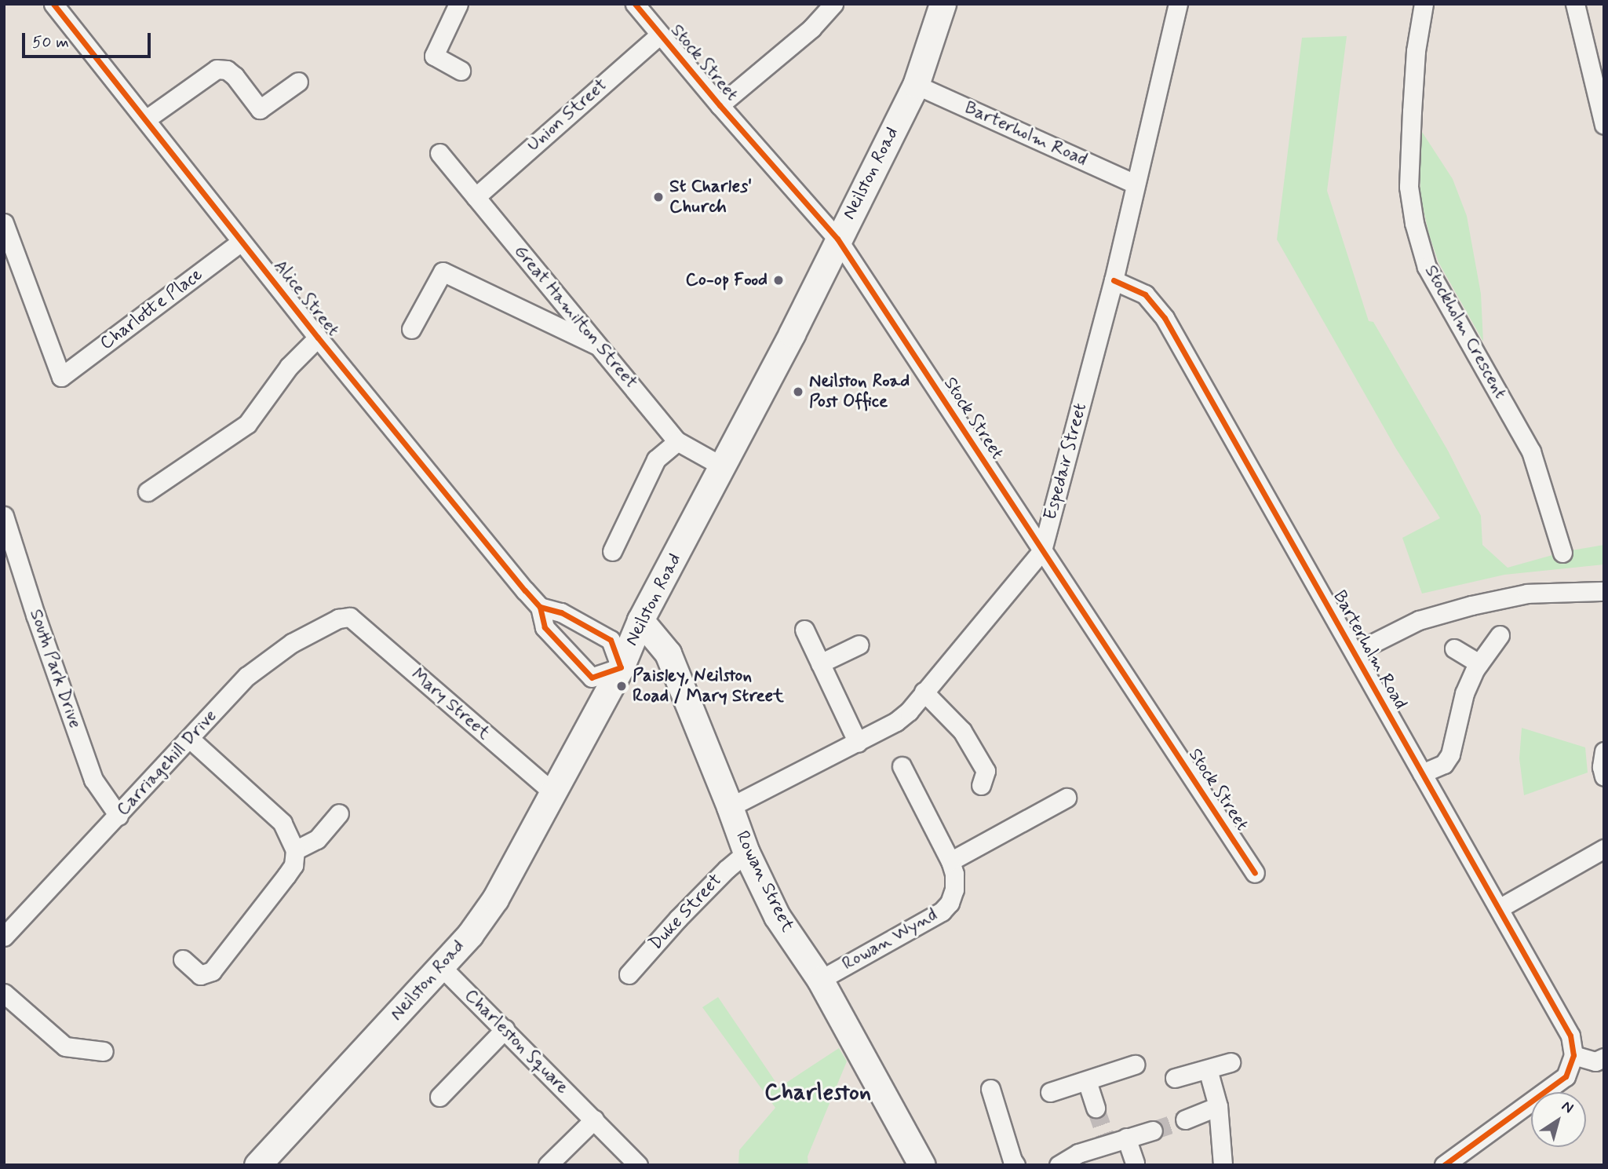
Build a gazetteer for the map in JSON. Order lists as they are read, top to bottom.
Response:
{
  "streets": {
    "main road": ["Neilston Road", "Rowan Street"],
    "street": [
      "Stock Street",
      "Union Street",
      "Barterholm Road",
      "Alice Street",
      "Charlotte Place",
      "Great Hamilton Street",
      "Stockholm Crescent",
      "Espedair Street",
      "South Park Drive",
      "Mary Street",
      "Carriagehill Drive",
      "Duke Street",
      "Rowan Wynd",
      "Charleston Square"
    ]
  },
  "crossings": [
    ["Stock Street", "Union Street"],
    ["Stock Street", "Neilston Road"],
    ["Stock Street", "Espedair Street"],
    ["Union Street", "Great Hamilton Street"],
    ["Barterholm Road", "Neilston Road"],
    ["Barterholm Road", "Espedair Street"],
    ["Neilston Road", "Alice Street"],
    ["Neilston Road", "Great Hamilton Street"],
    ["Neilston Road", "Mary Street"],
    ["Neilston Road", "Rowan Street"],
    ["Neilston Road", "Charleston Square"],
    ["Alice Street", "Charlotte Place"],
    ["Espedair Street", "Rowan Street"],
    ["South Park Drive", "Carriagehill Drive"],
    ["Mary Street", "Carriagehill Drive"],
    ["Rowan Street", "Duke Street"],
    ["Rowan Street", "Rowan Wynd"]
  ],
  "districts": ["Charleston"],
  "places": [
    "St Charles' Church",
    "Co-op Food",
    "Neilston Road Post Office",
    "Paisley, Neilston Road / Mary Street"
  ],
  "scale_bar": "50 m",
  "north": "top right"
}
